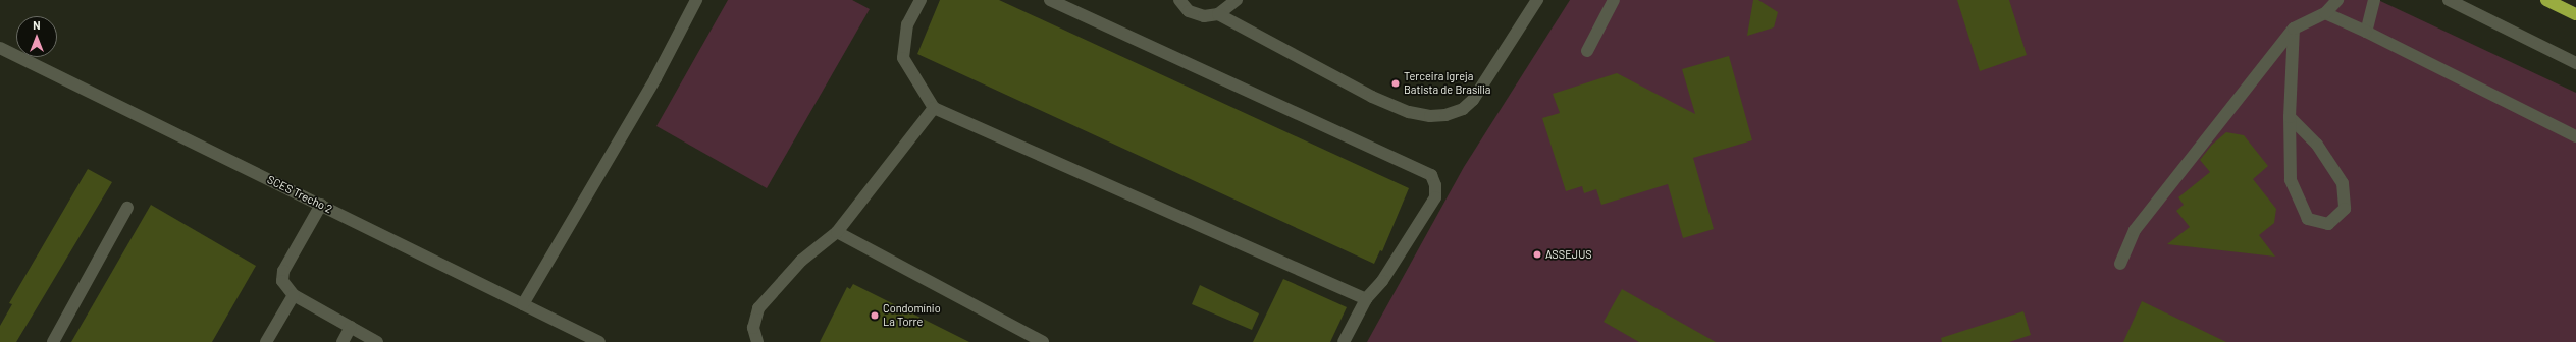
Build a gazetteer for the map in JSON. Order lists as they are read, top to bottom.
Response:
{
  "streets": {
    "street": ["SCES Trecho 2"]
  },
  "places": ["Terceira Igreja Batista de Brasília", "ASSEJUS", "Condomínio La Torre"],
  "north": "top"
}
